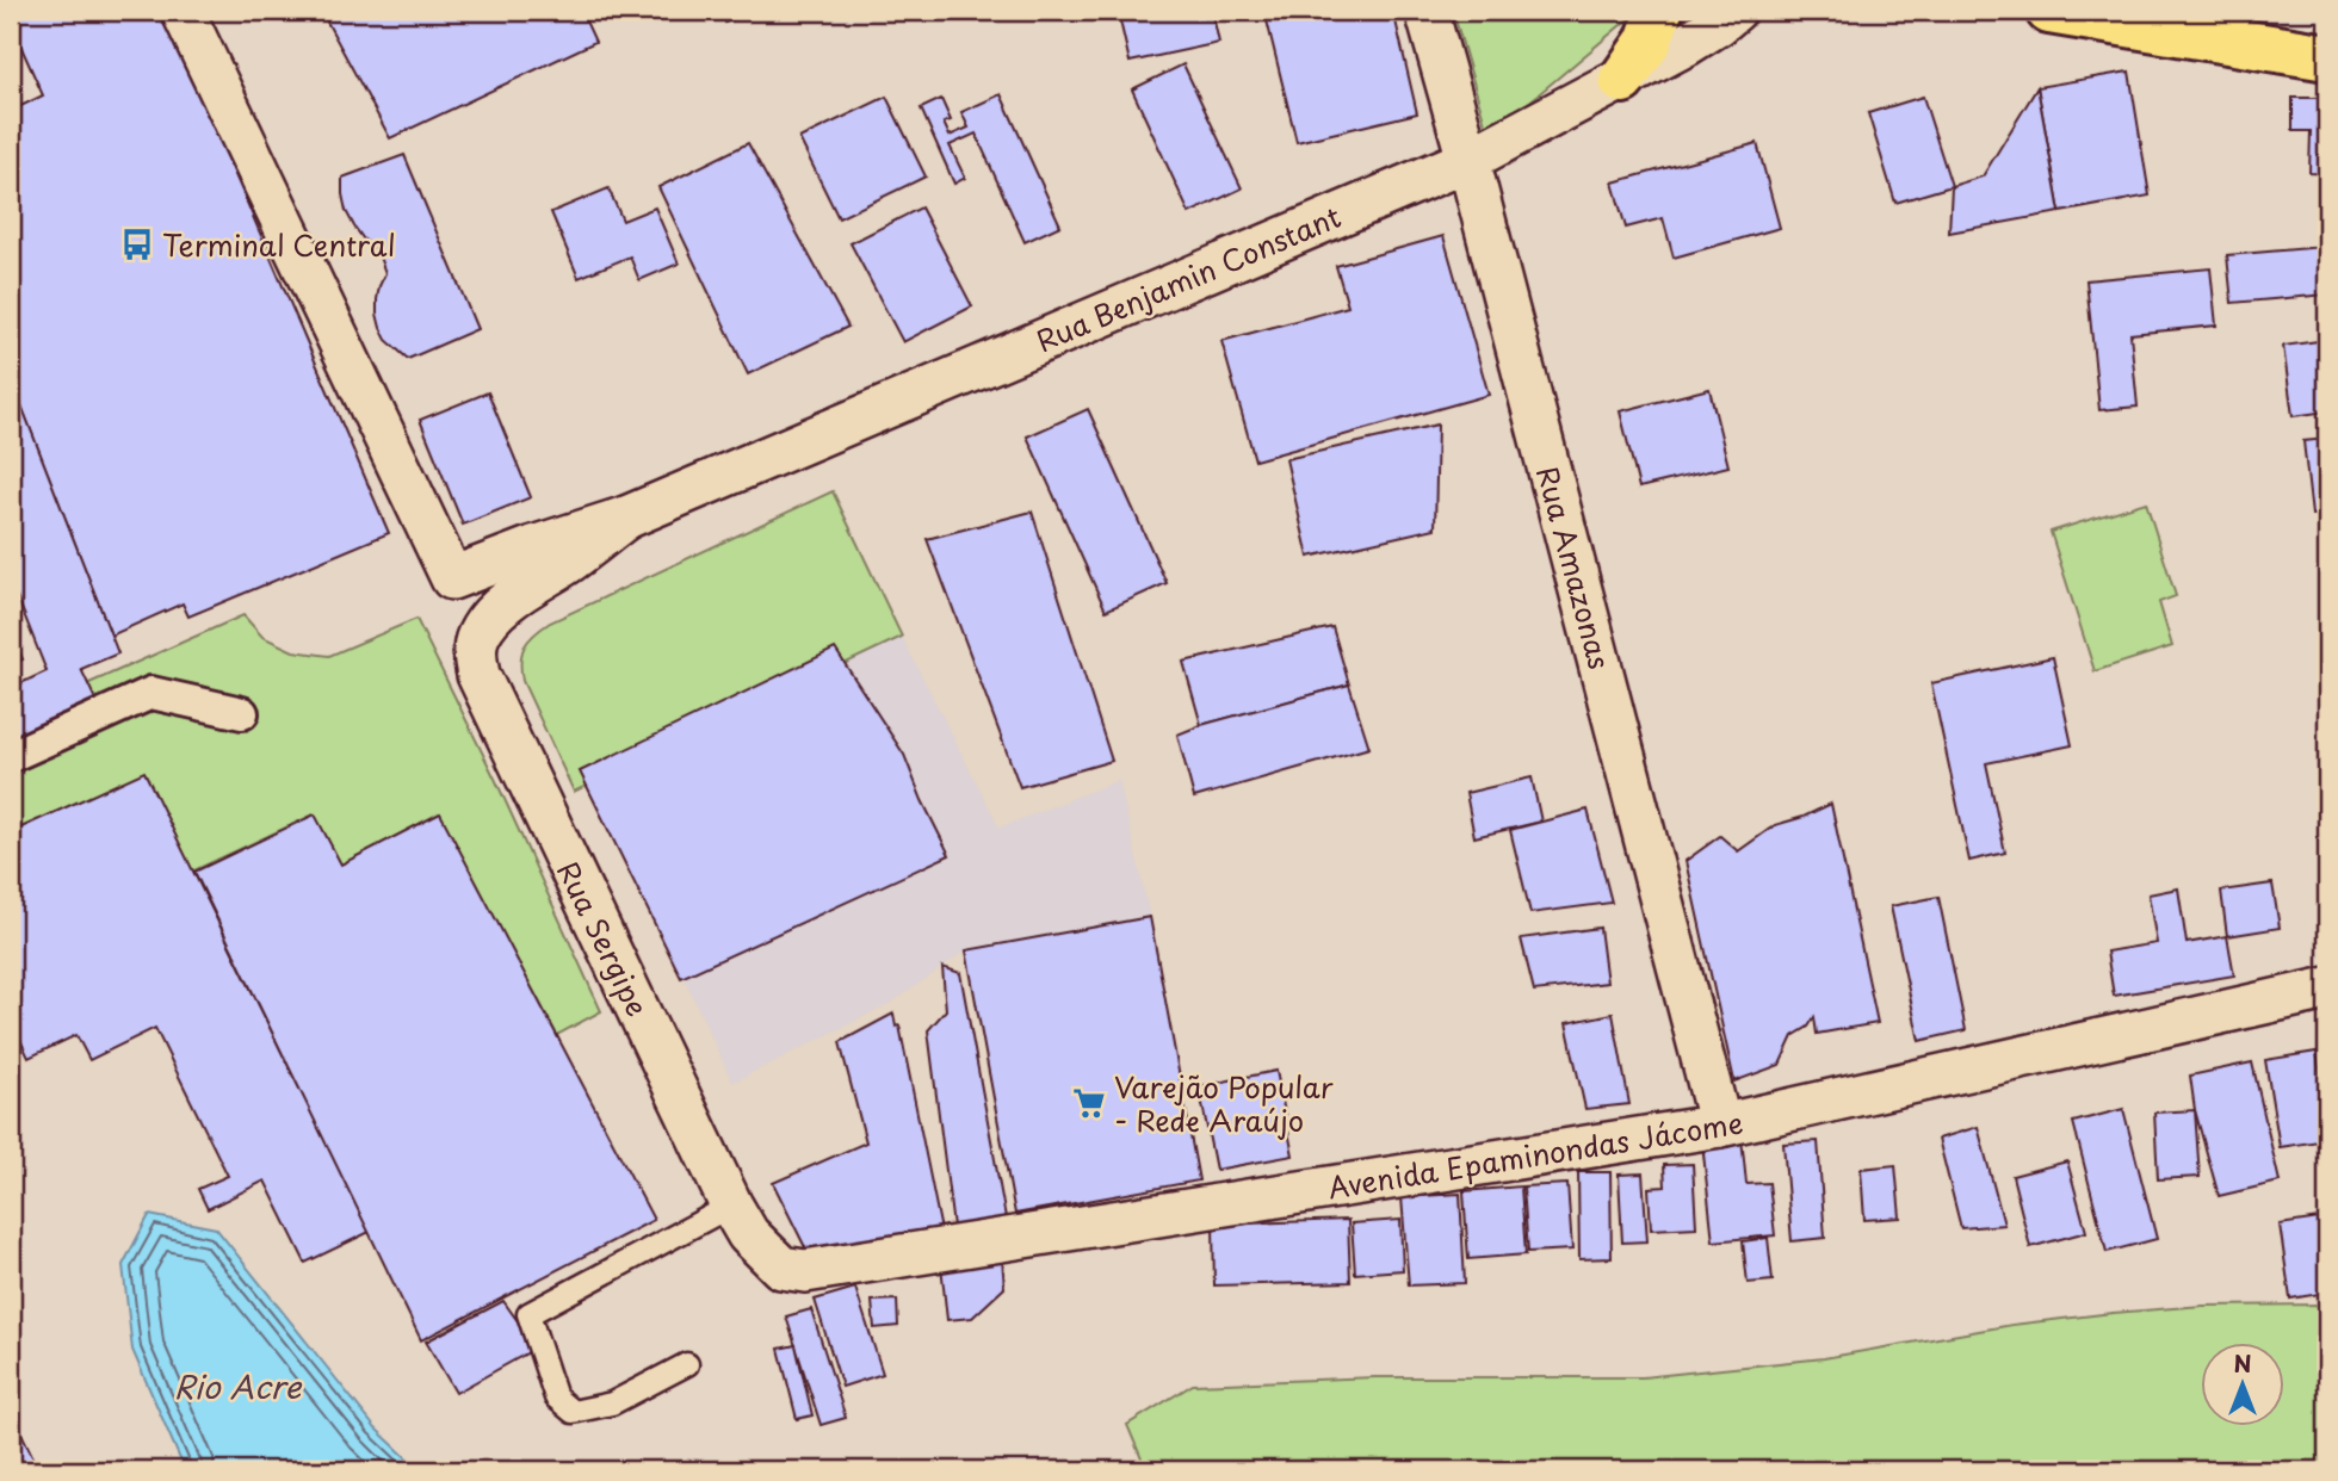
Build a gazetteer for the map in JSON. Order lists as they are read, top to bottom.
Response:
{
  "streets": {
    "street": [
      "Rua Benjamin Constant",
      "Rua Amazonas",
      "Rua Sergipe",
      "Avenida Epaminondas Jácome"
    ]
  },
  "crossings": [
    ["Rua Benjamin Constant", "Rua Amazonas"],
    ["Rua Benjamin Constant", "Rua Sergipe"],
    ["Rua Amazonas", "Avenida Epaminondas Jácome"],
    ["Rua Sergipe", "Avenida Epaminondas Jácome"]
  ],
  "water": ["Rio Acre"],
  "places": {
    "bus stop": ["Terminal Central"],
    "supermarket": ["Varejão Popular - Rede Araújo"]
  },
  "north": "top"
}
